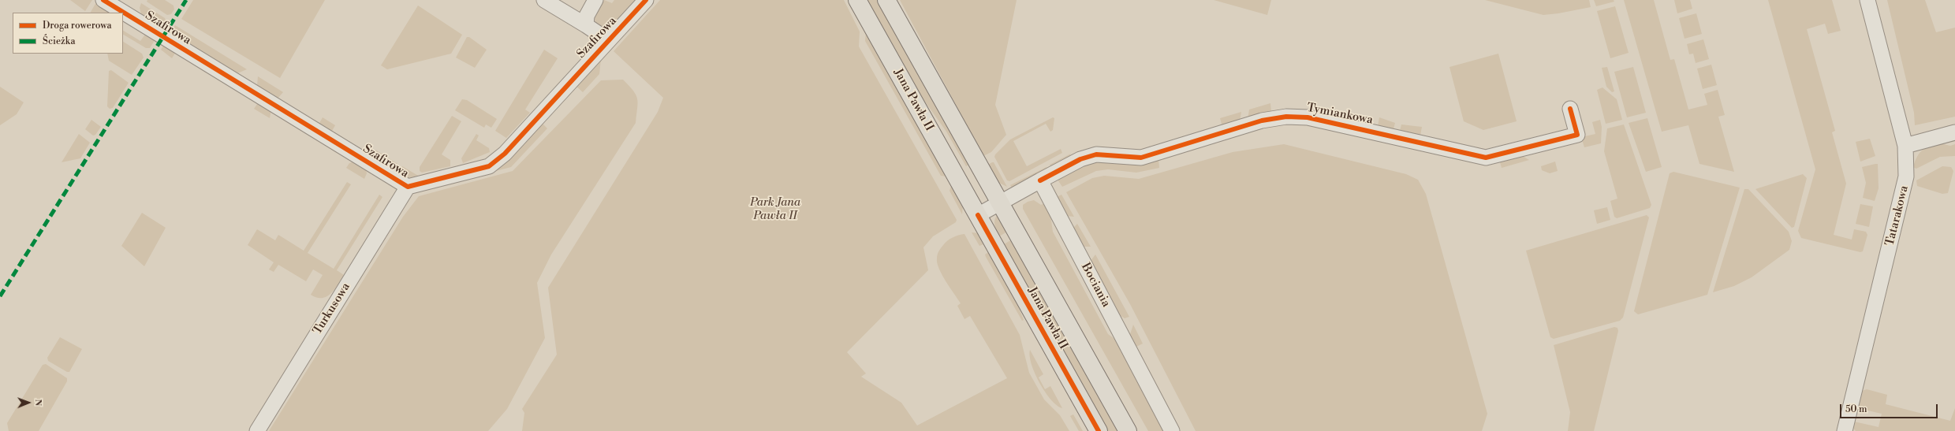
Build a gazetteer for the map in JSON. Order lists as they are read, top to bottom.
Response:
{
  "streets": {
    "main road": ["Jana Pawła II"],
    "street": [
      "Szafirowa",
      "Tymiankowa",
      "Tatarakowa",
      "Bociania",
      "Turkusowa"
    ]
  },
  "crossings": [
    ["Szafirowa", "Turkusowa"],
    ["Tymiankowa", "Bociania"]
  ],
  "parks": ["Park Jana Pawła II"],
  "legend": ["Droga rowerowa", "Ścieżka"],
  "scale_bar": "50 m",
  "north": "right"
}
